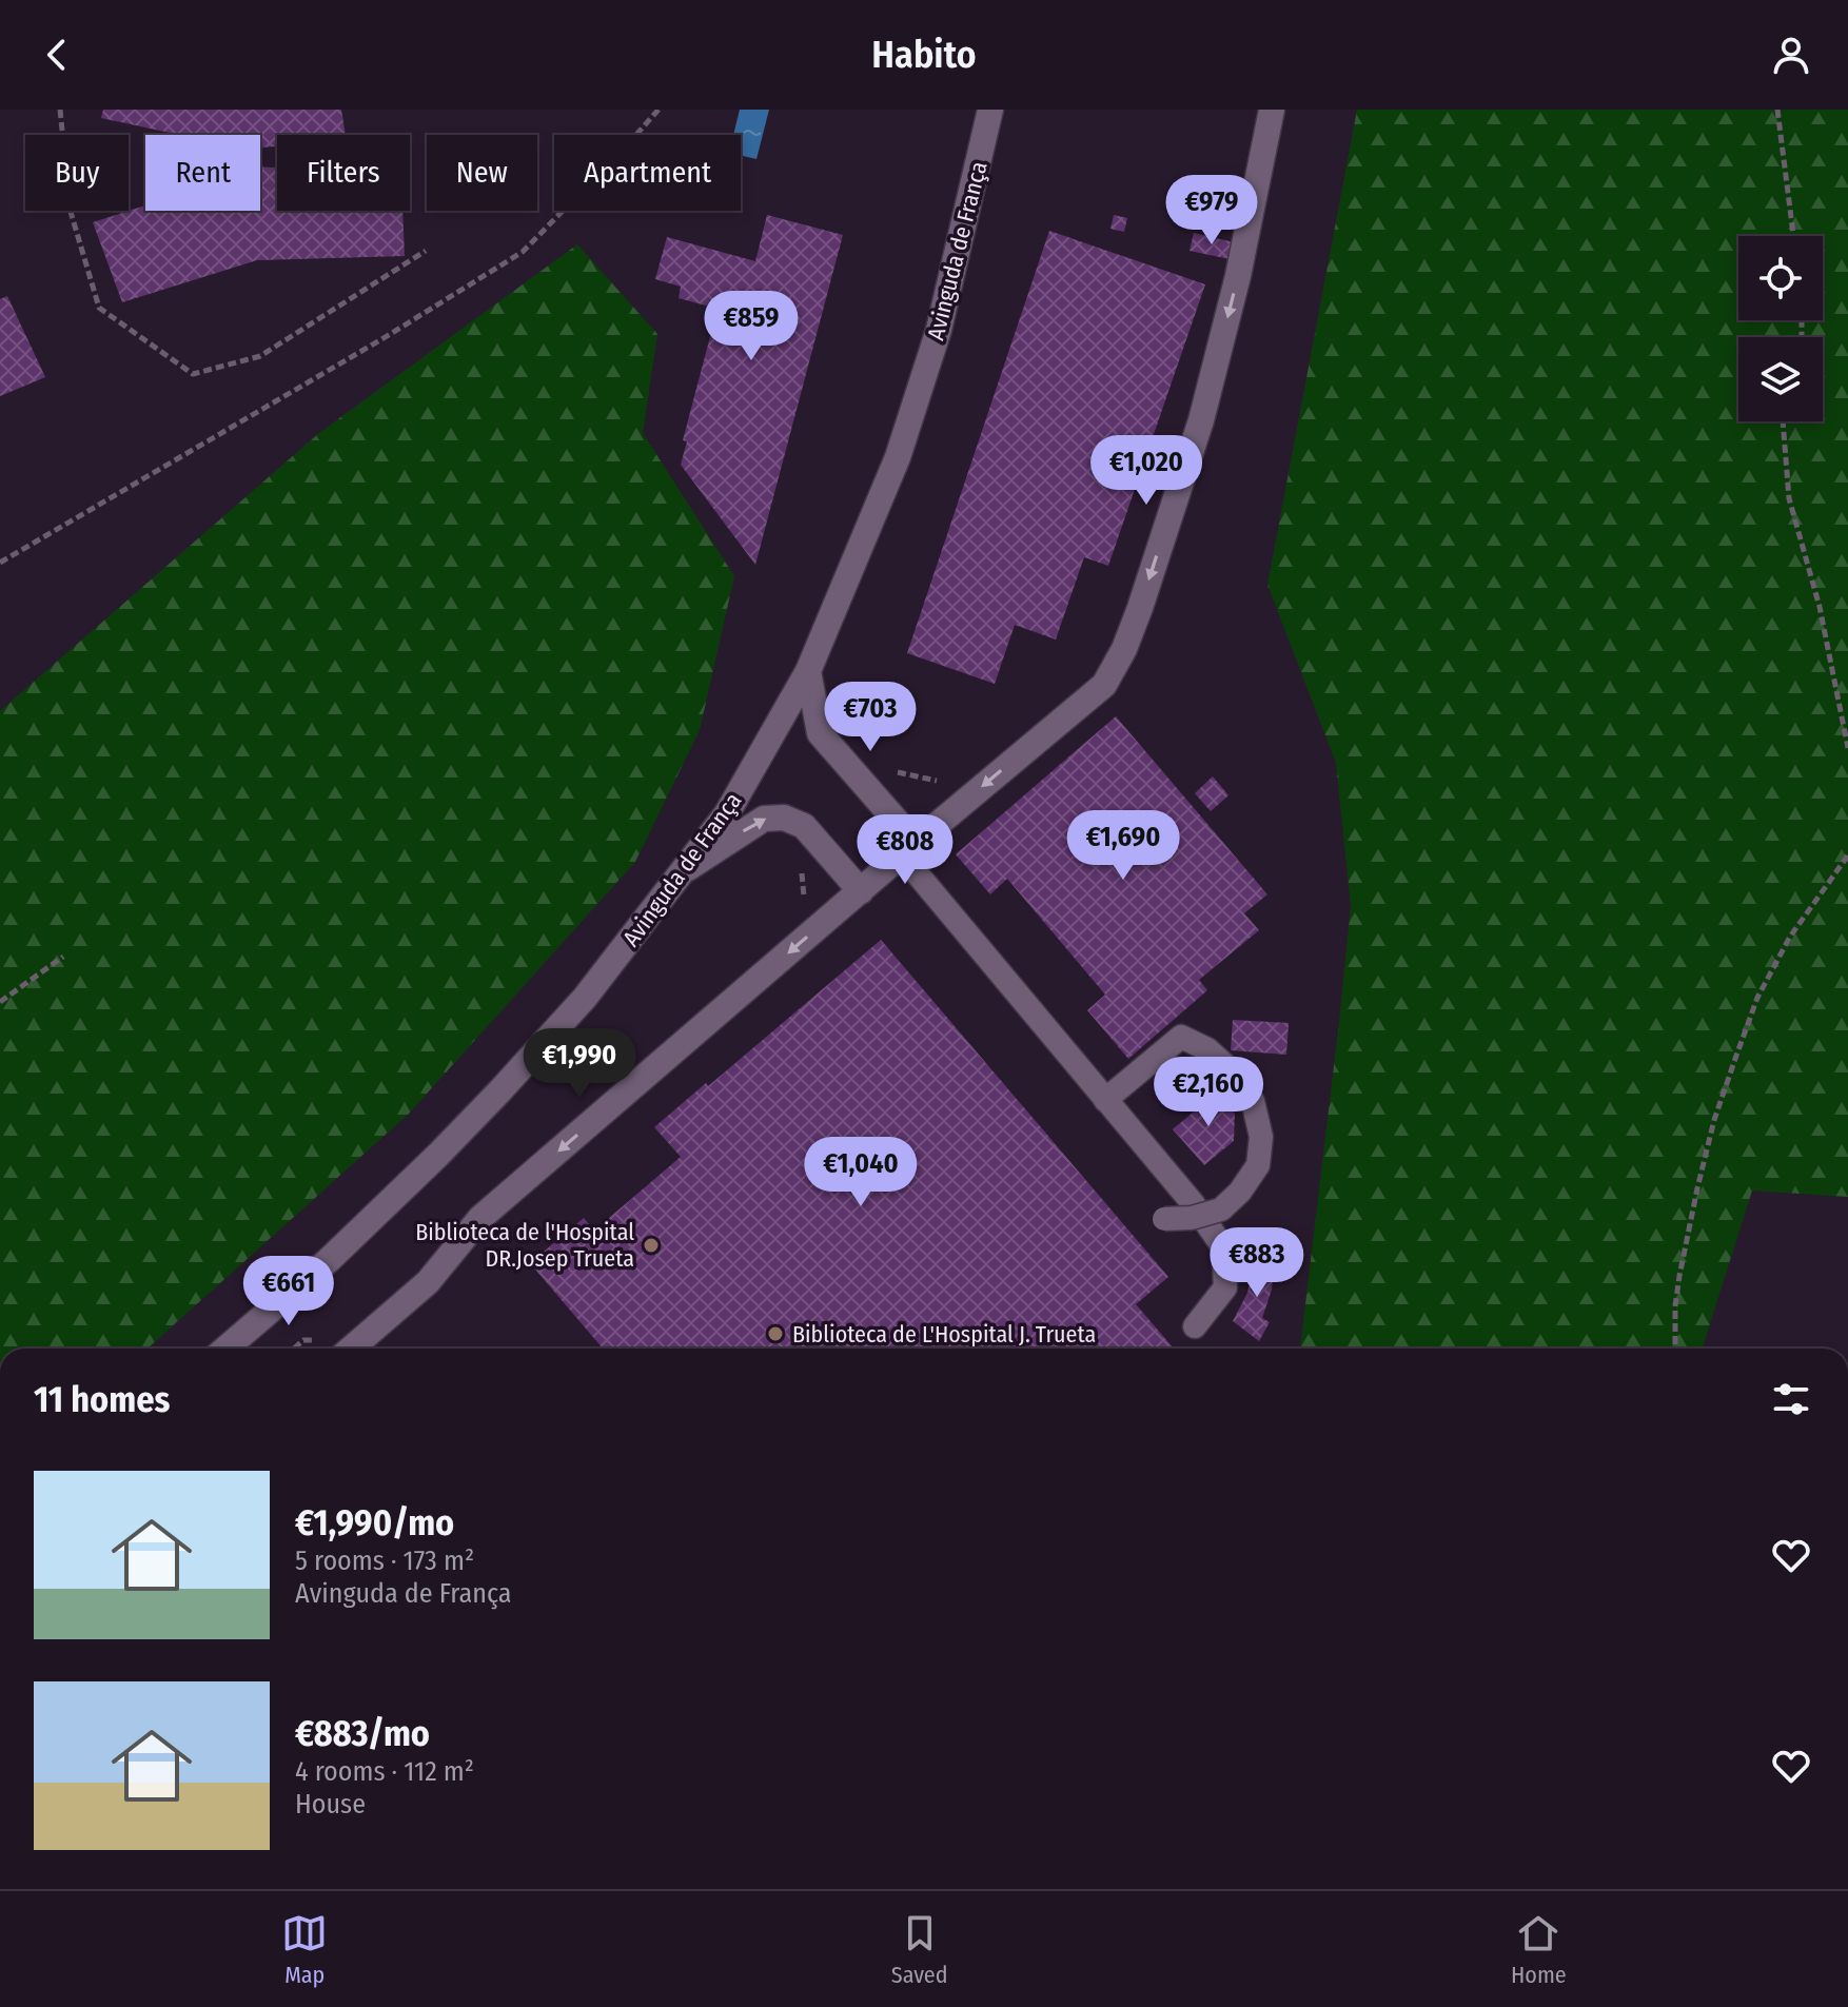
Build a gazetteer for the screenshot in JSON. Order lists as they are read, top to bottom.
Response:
{
  "streets": {
    "street": ["Avinguda de França"]
  },
  "places": ["Biblioteca de l'Hospital DR.Josep Trueta", "Biblioteca de L'Hospital J. Trueta"],
  "page": {
    "header": "Habito",
    "chip": [
      "Buy",
      "Rent",
      "Filters",
      "New",
      "Apartment"
    ],
    "price": [
      "€979",
      "€859",
      "€1,020",
      "€703",
      "€1,690",
      "€808",
      "€1,990",
      "€2,160",
      "€1,040",
      "€883",
      "€661"
    ],
    "heading": "11 homes",
    "list": [
      {
        "name": "€1,990/mo",
        "note": "5 rooms · 173 m² · Avinguda de França"
      },
      {
        "name": "€883/mo",
        "note": "4 rooms · 112 m² · House"
      }
    ],
    "tabs": ["Map", "Saved", "Home"]
  }
}
